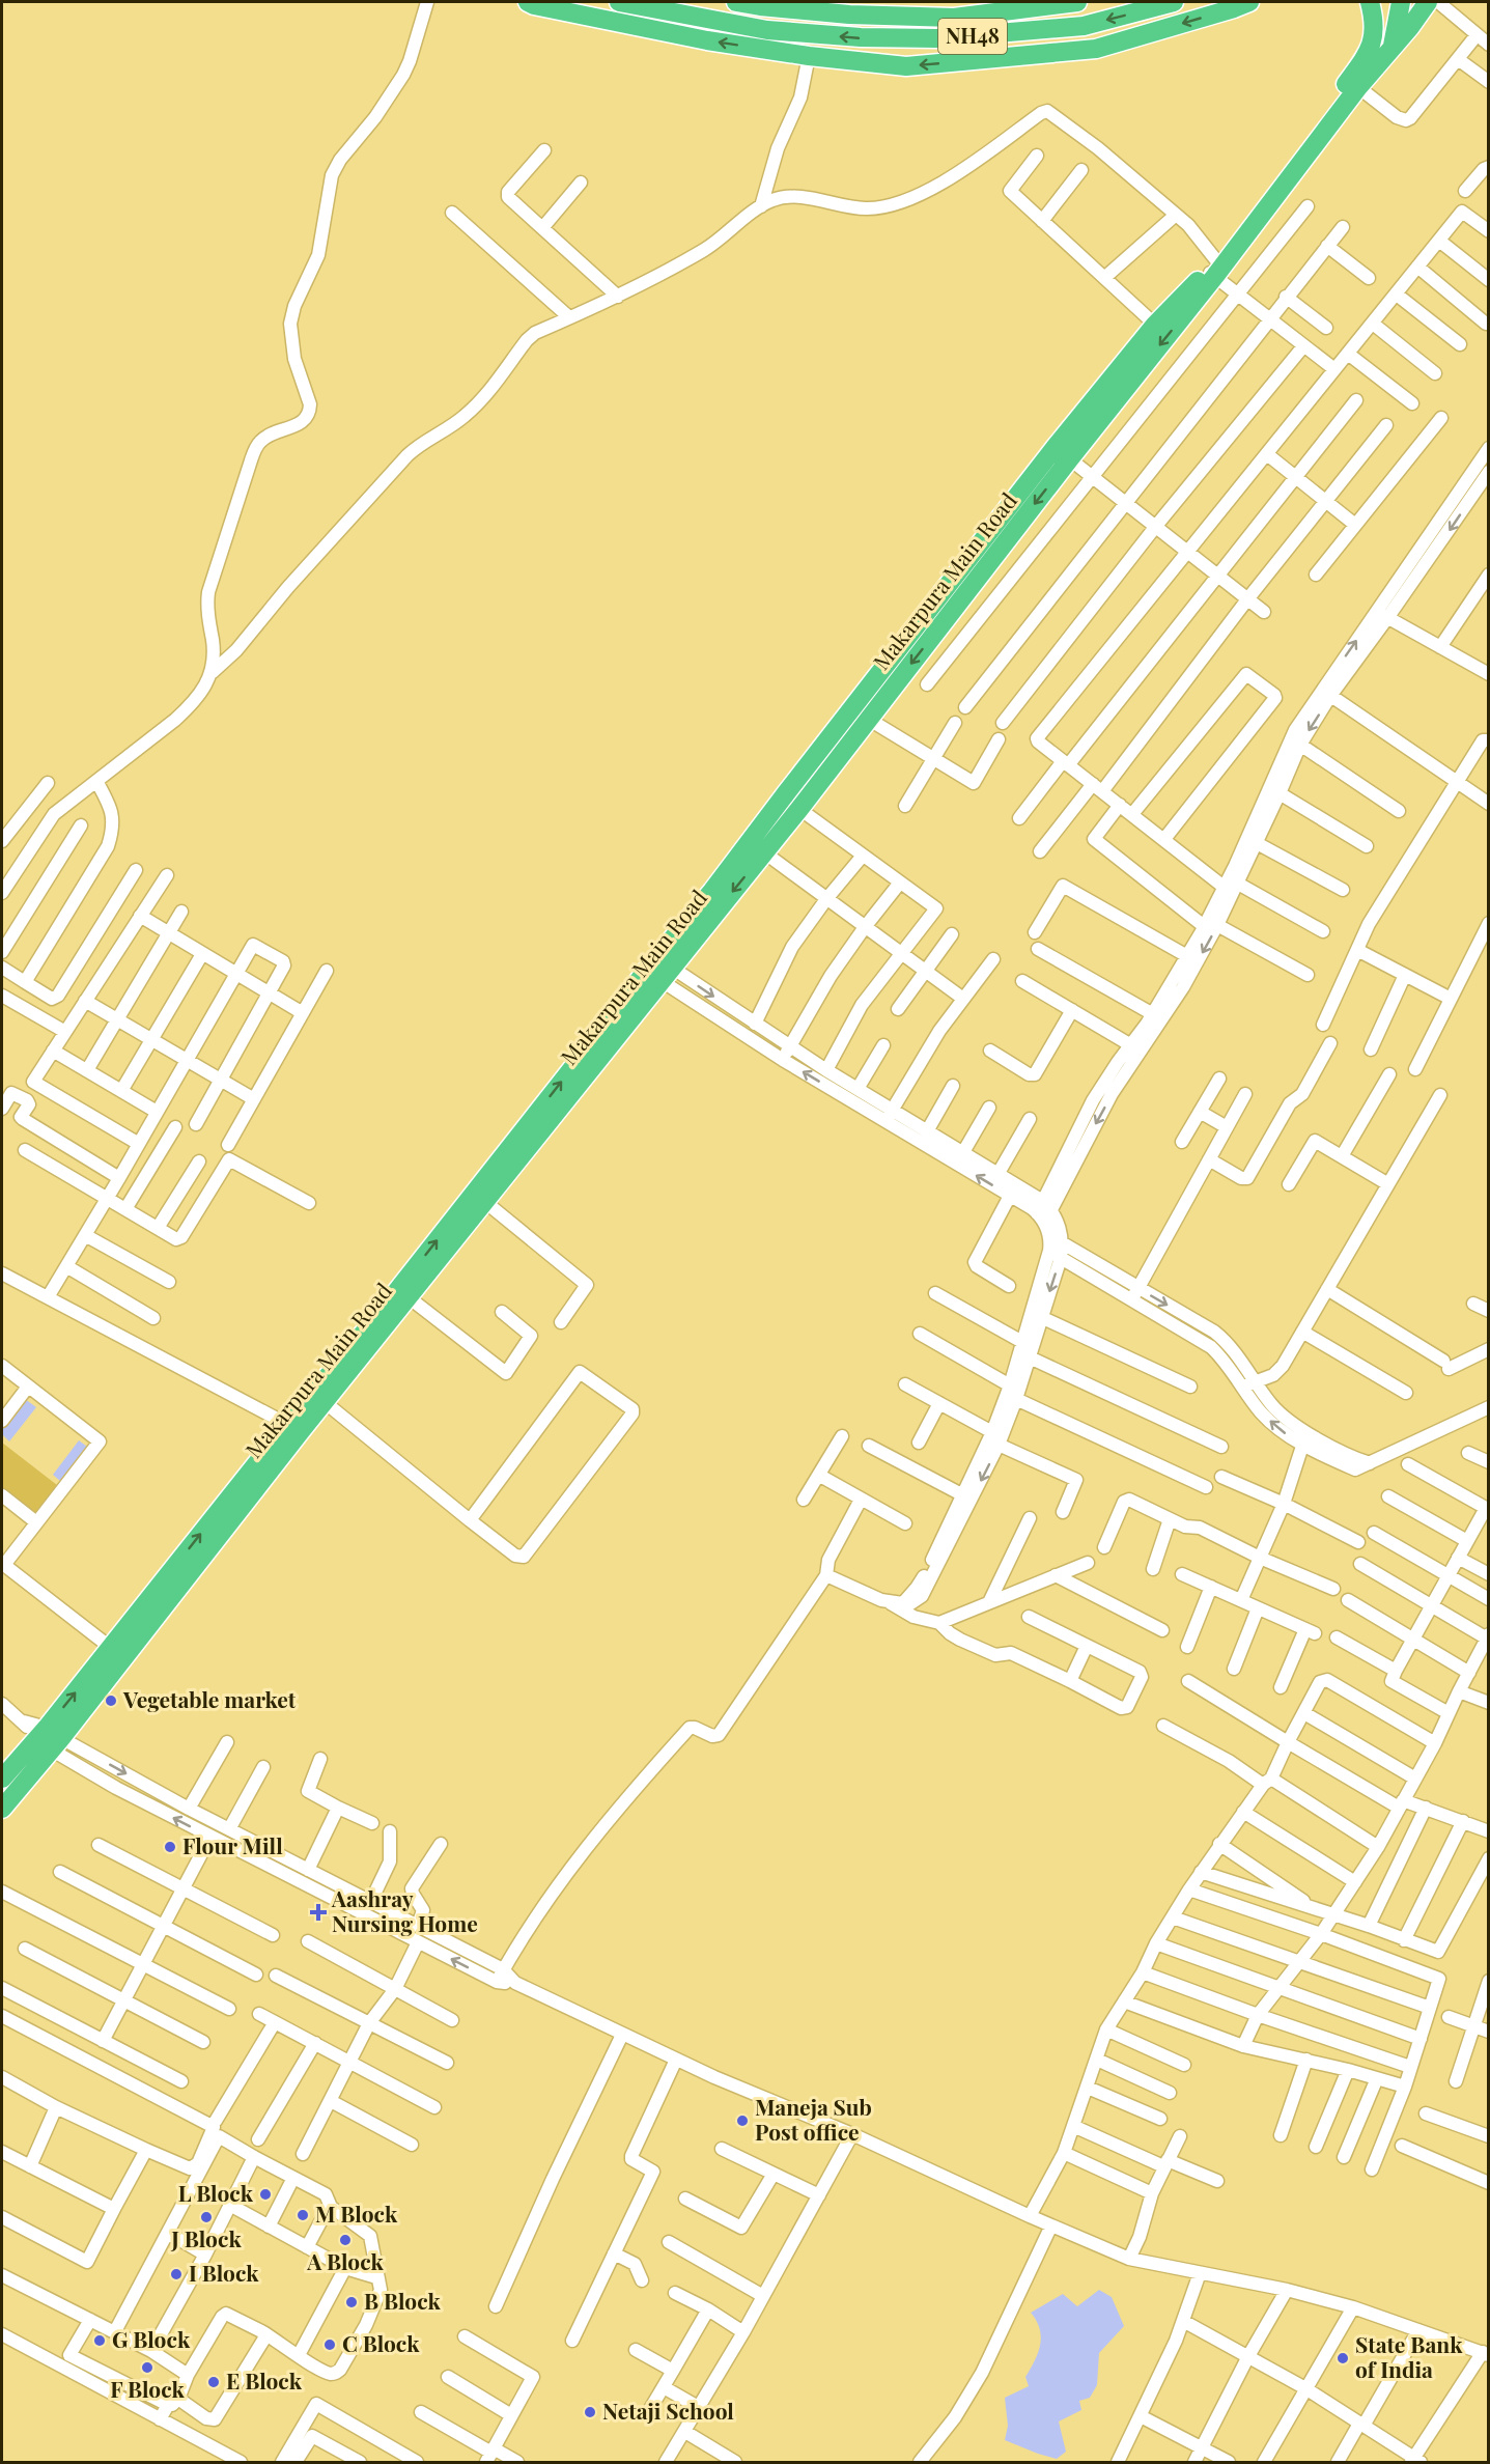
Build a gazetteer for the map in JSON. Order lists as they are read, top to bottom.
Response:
{
  "streets": {
    "highway": ["NH48", "Makarpura Main Road"]
  },
  "places": {
    "other": [
      "Vegetable market",
      "Flour Mill",
      "Maneja Sub Post office",
      "L Block",
      "M Block",
      "J Block",
      "A Block",
      "I Block",
      "B Block",
      "G Block",
      "C Block",
      "State Bank of India",
      "F Block",
      "E Block",
      "Netaji School"
    ],
    "health": ["Aashray Nursing Home"]
  }
}
